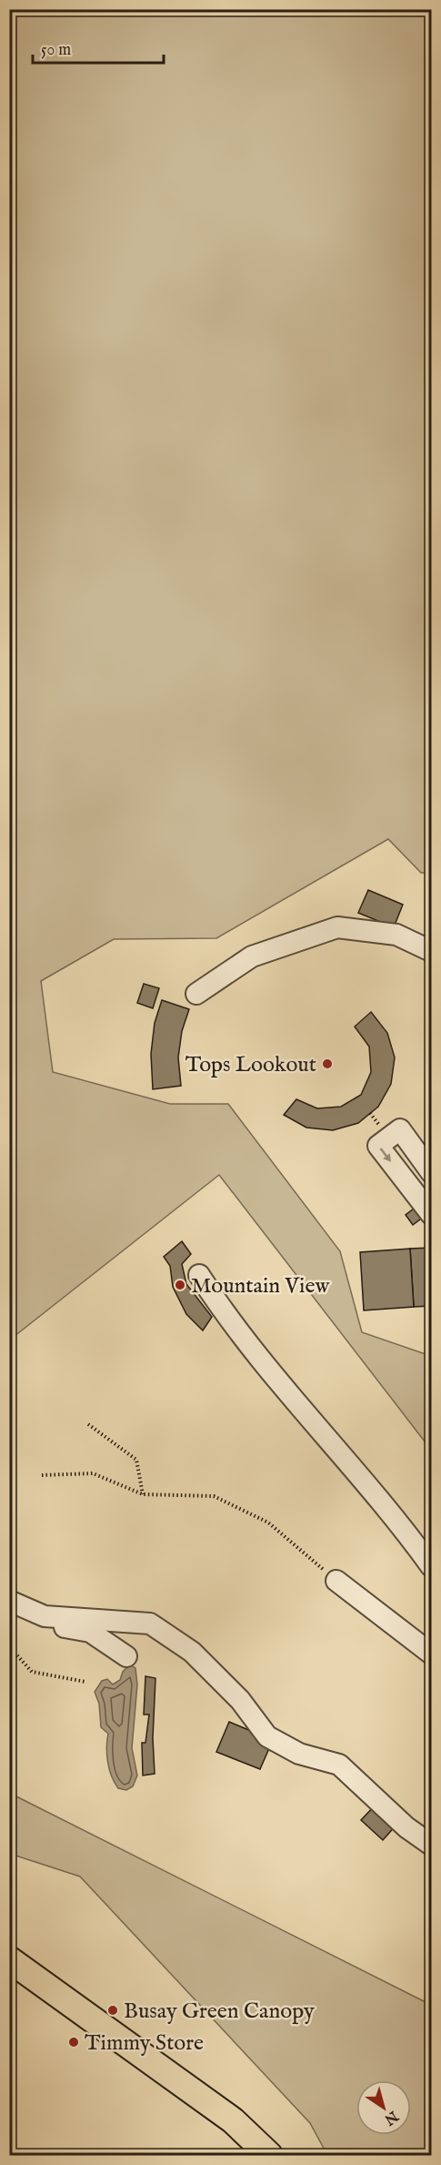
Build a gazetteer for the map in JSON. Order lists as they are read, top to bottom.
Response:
{
  "places": [
    "Tops Lookout",
    "Mountain View",
    "Busay Green Canopy",
    "Timmy Store"
  ],
  "scale_bar": "50 m",
  "north": "bottom right"
}
